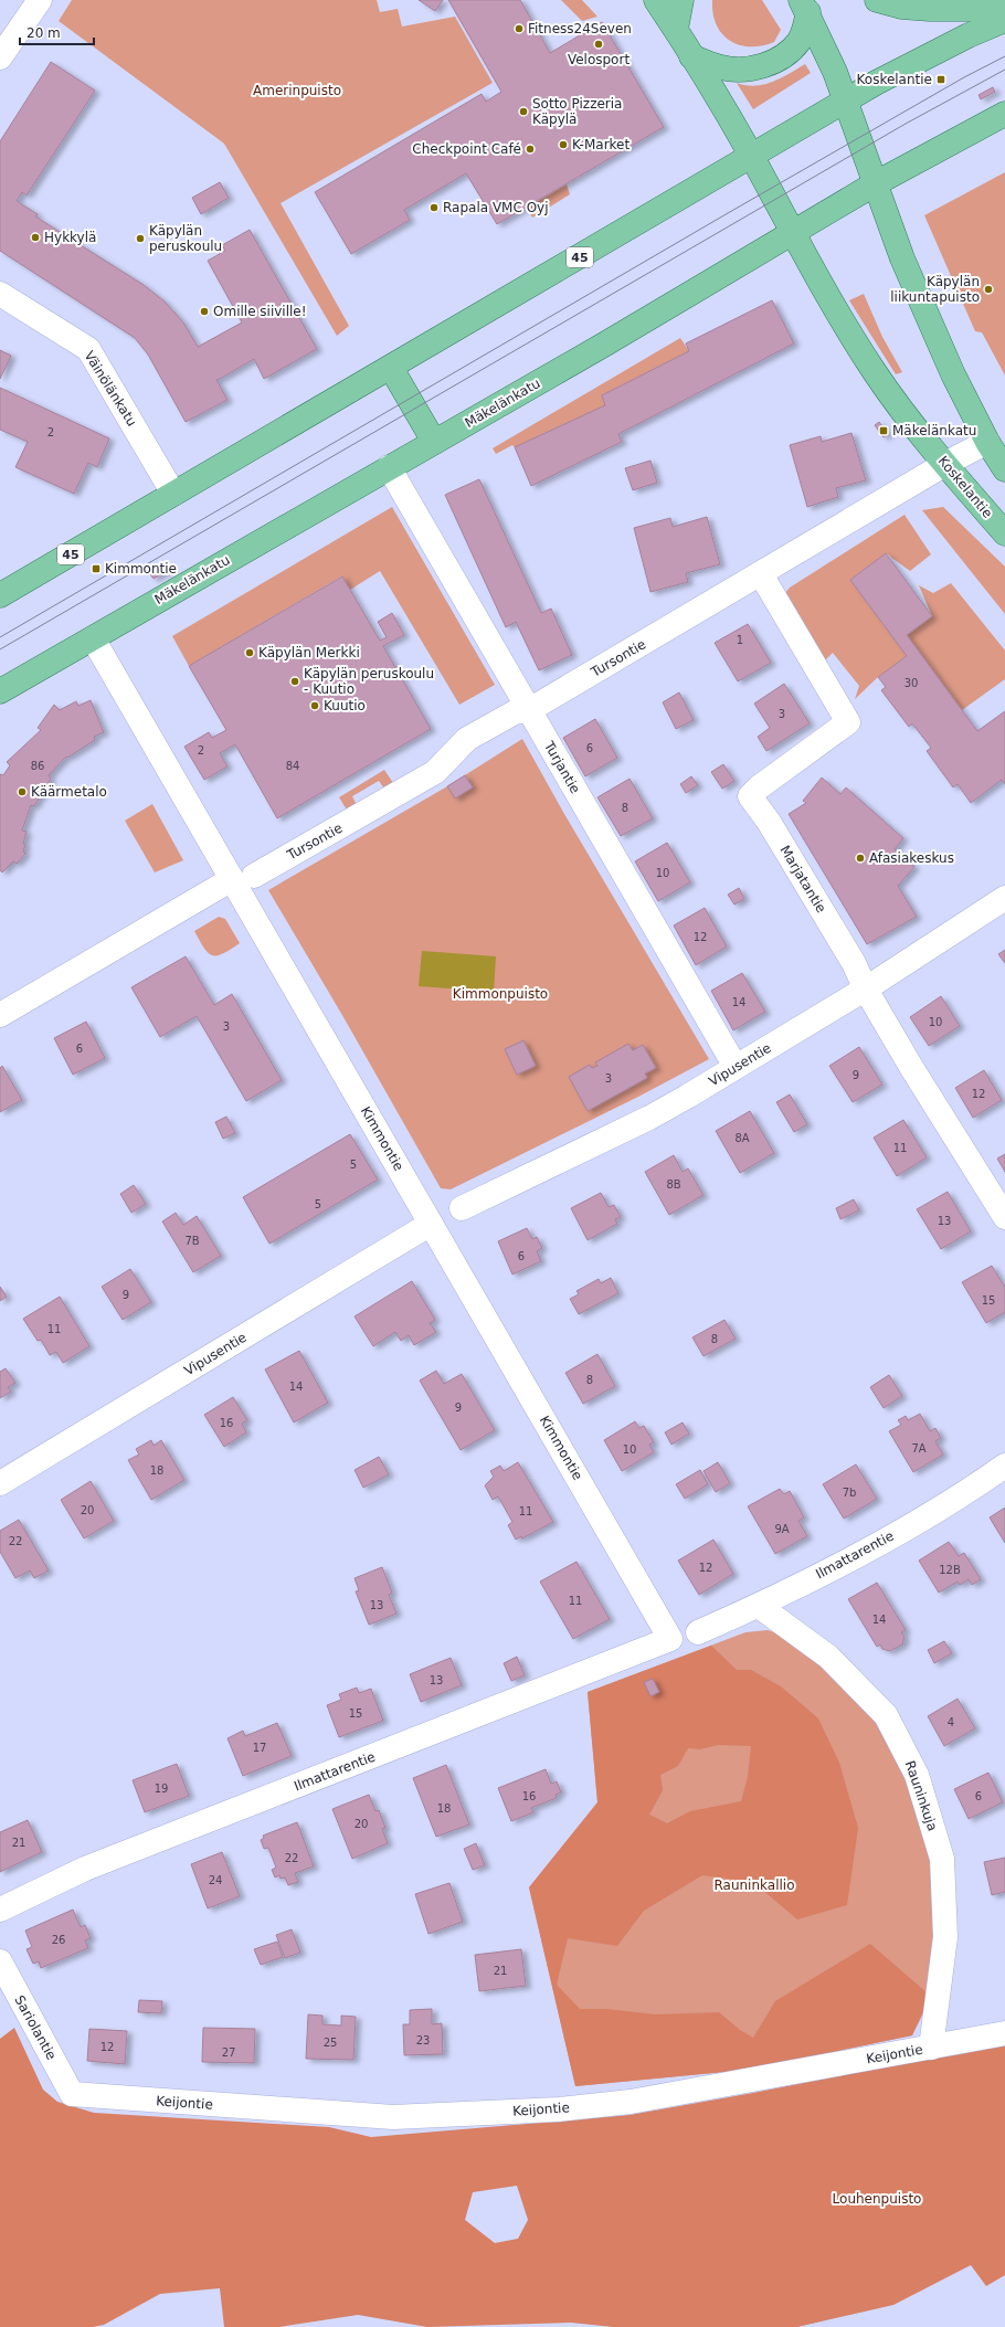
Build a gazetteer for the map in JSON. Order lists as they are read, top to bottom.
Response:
{
  "streets": {
    "main road": ["45", "Mäkelänkatu", "Koskelantie"],
    "street": [
      "Väinölänkatu",
      "Tursontie",
      "Turjantie",
      "Marjatantie",
      "Vipusentie",
      "Kimmontie",
      "Ilmattarentie",
      "Rauninkuja",
      "Sariolantie",
      "Keijontie"
    ]
  },
  "crossings": [
    ["45", "Väinölänkatu"],
    ["45", "Koskelantie"],
    ["Mäkelänkatu", "Koskelantie"],
    ["Mäkelänkatu", "Turjantie"],
    ["Mäkelänkatu", "Kimmontie"],
    ["Koskelantie", "Tursontie"],
    ["Tursontie", "Turjantie"],
    ["Tursontie", "Marjatantie"],
    ["Tursontie", "Kimmontie"],
    ["Turjantie", "Vipusentie"],
    ["Marjatantie", "Vipusentie"],
    ["Vipusentie", "Kimmontie"],
    ["Kimmontie", "Ilmattarentie"],
    ["Ilmattarentie", "Rauninkuja"],
    ["Rauninkuja", "Keijontie"],
    ["Sariolantie", "Keijontie"]
  ],
  "parks": [
    "Amerinpuisto",
    "Kimmonpuisto",
    "Rauninkallio",
    "Louhenpuisto"
  ],
  "places": {
    "other": [
      "Fitness24Seven",
      "Velosport",
      "Sotto Pizzeria Käpylä",
      "K-Market",
      "Checkpoint Café",
      "Rapala VMC Oyj",
      "Hykkylä",
      "Käpylän peruskoulu",
      "Käpylän liikuntapuisto",
      "Omille siiville!",
      "Käpylän Merkki",
      "Käpylän peruskoulu - Kuutio",
      "Kuutio",
      "Käärmetalo",
      "Afasiakeskus"
    ],
    "transit": ["Koskelantie", "Mäkelänkatu", "Kimmontie"]
  },
  "house_numbers": [
    "2",
    "1",
    "30",
    "3",
    "6",
    "2",
    "86",
    "84",
    "8",
    "10",
    "12",
    "14",
    "10",
    "3",
    "6",
    "9",
    "3",
    "12",
    "8A",
    "11",
    "5",
    "8B",
    "5",
    "13",
    "7B",
    "6",
    "9",
    "15",
    "11",
    "8",
    "8",
    "14",
    "9",
    "16",
    "7A",
    "10",
    "18",
    "7b",
    "20",
    "11",
    "9A",
    "22",
    "12",
    "12B",
    "11",
    "13",
    "14",
    "13",
    "15",
    "4",
    "17",
    "19",
    "16",
    "6",
    "18",
    "20",
    "21",
    "22",
    "24",
    "26",
    "21",
    "23",
    "25",
    "12",
    "27"
  ],
  "scale_bar": "20 m"
}
